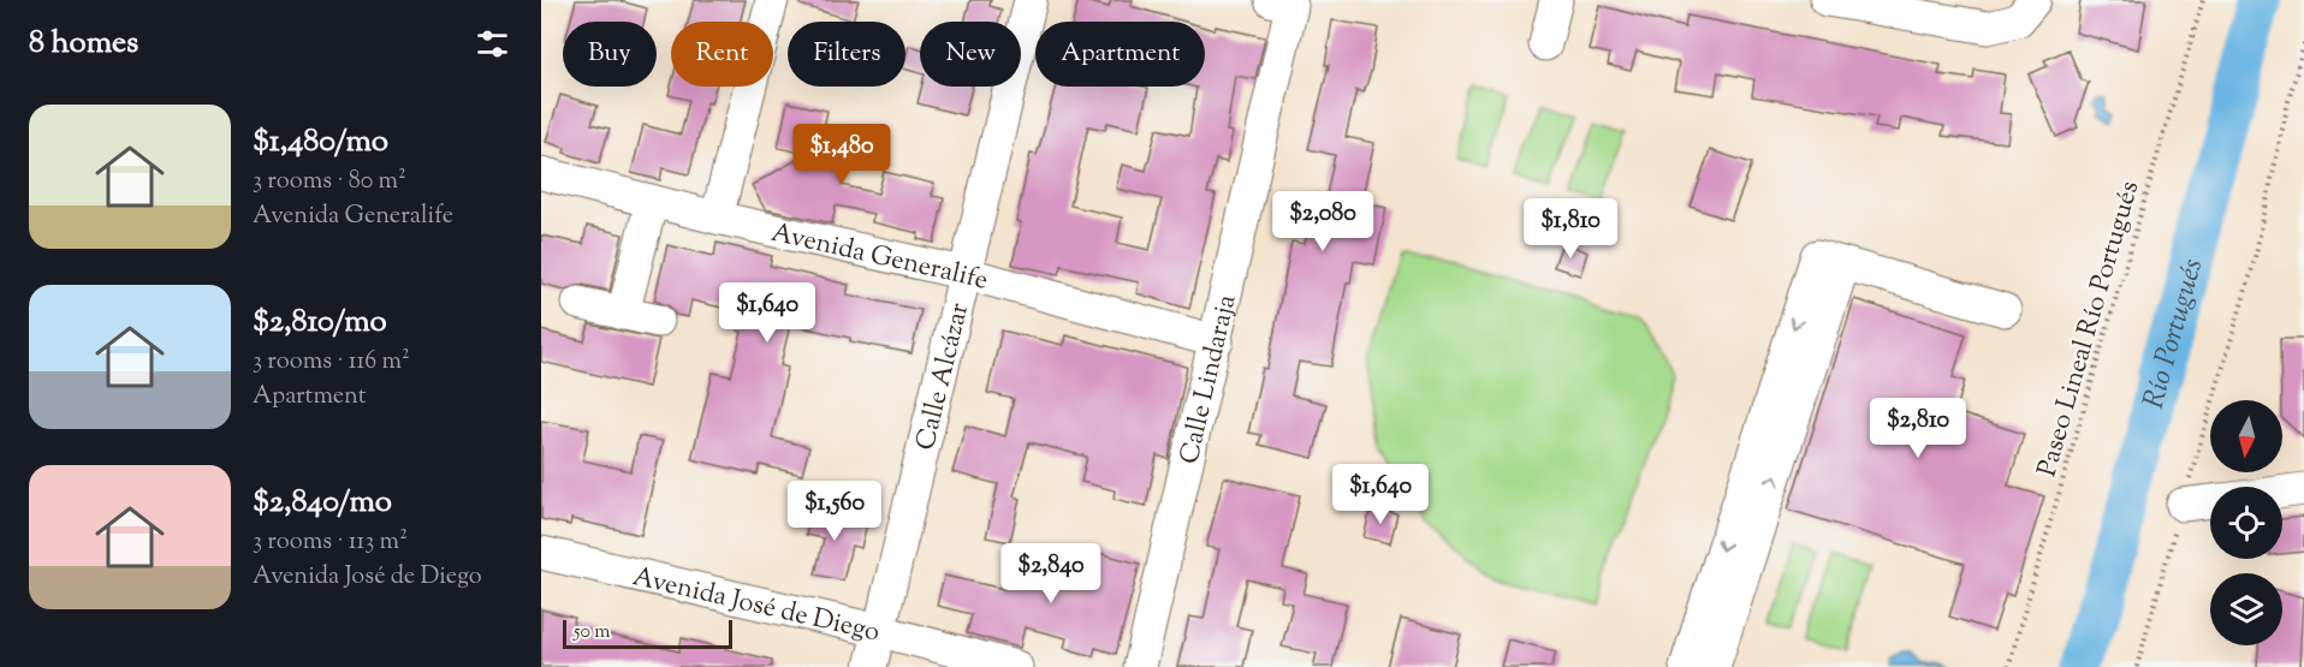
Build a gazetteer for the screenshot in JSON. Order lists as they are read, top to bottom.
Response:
{
  "streets": {
    "street": [
      "Avenida Generalife",
      "Calle Alcázar",
      "Calle Lindaraja",
      "Avenida José de Diego"
    ],
    "path": ["Paseo Lineal Río Portugués"]
  },
  "crossings": [
    ["Avenida Generalife", "Calle Alcázar"],
    ["Avenida Generalife", "Calle Lindaraja"],
    ["Calle Alcázar", "Avenida José de Diego"]
  ],
  "water": ["Río Portugués"],
  "scale_bar": "50 m",
  "north": "bottom",
  "page": {
    "heading": "8 homes",
    "chip": [
      "Buy",
      "Rent",
      "Filters",
      "New",
      "Apartment"
    ],
    "list": [
      {
        "name": "$1,480/mo",
        "note": "3 rooms · 80 m² · Avenida Generalife"
      },
      {
        "name": "$2,810/mo",
        "note": "3 rooms · 116 m² · Apartment"
      },
      {
        "name": "$2,840/mo",
        "note": "3 rooms · 113 m² · Avenida José de Diego"
      }
    ],
    "price": [
      "$1,480",
      "$2,080",
      "$1,810",
      "$1,640",
      "$2,810",
      "$1,640",
      "$1,560",
      "$2,840"
    ],
    "scale": "50 m"
  }
}
